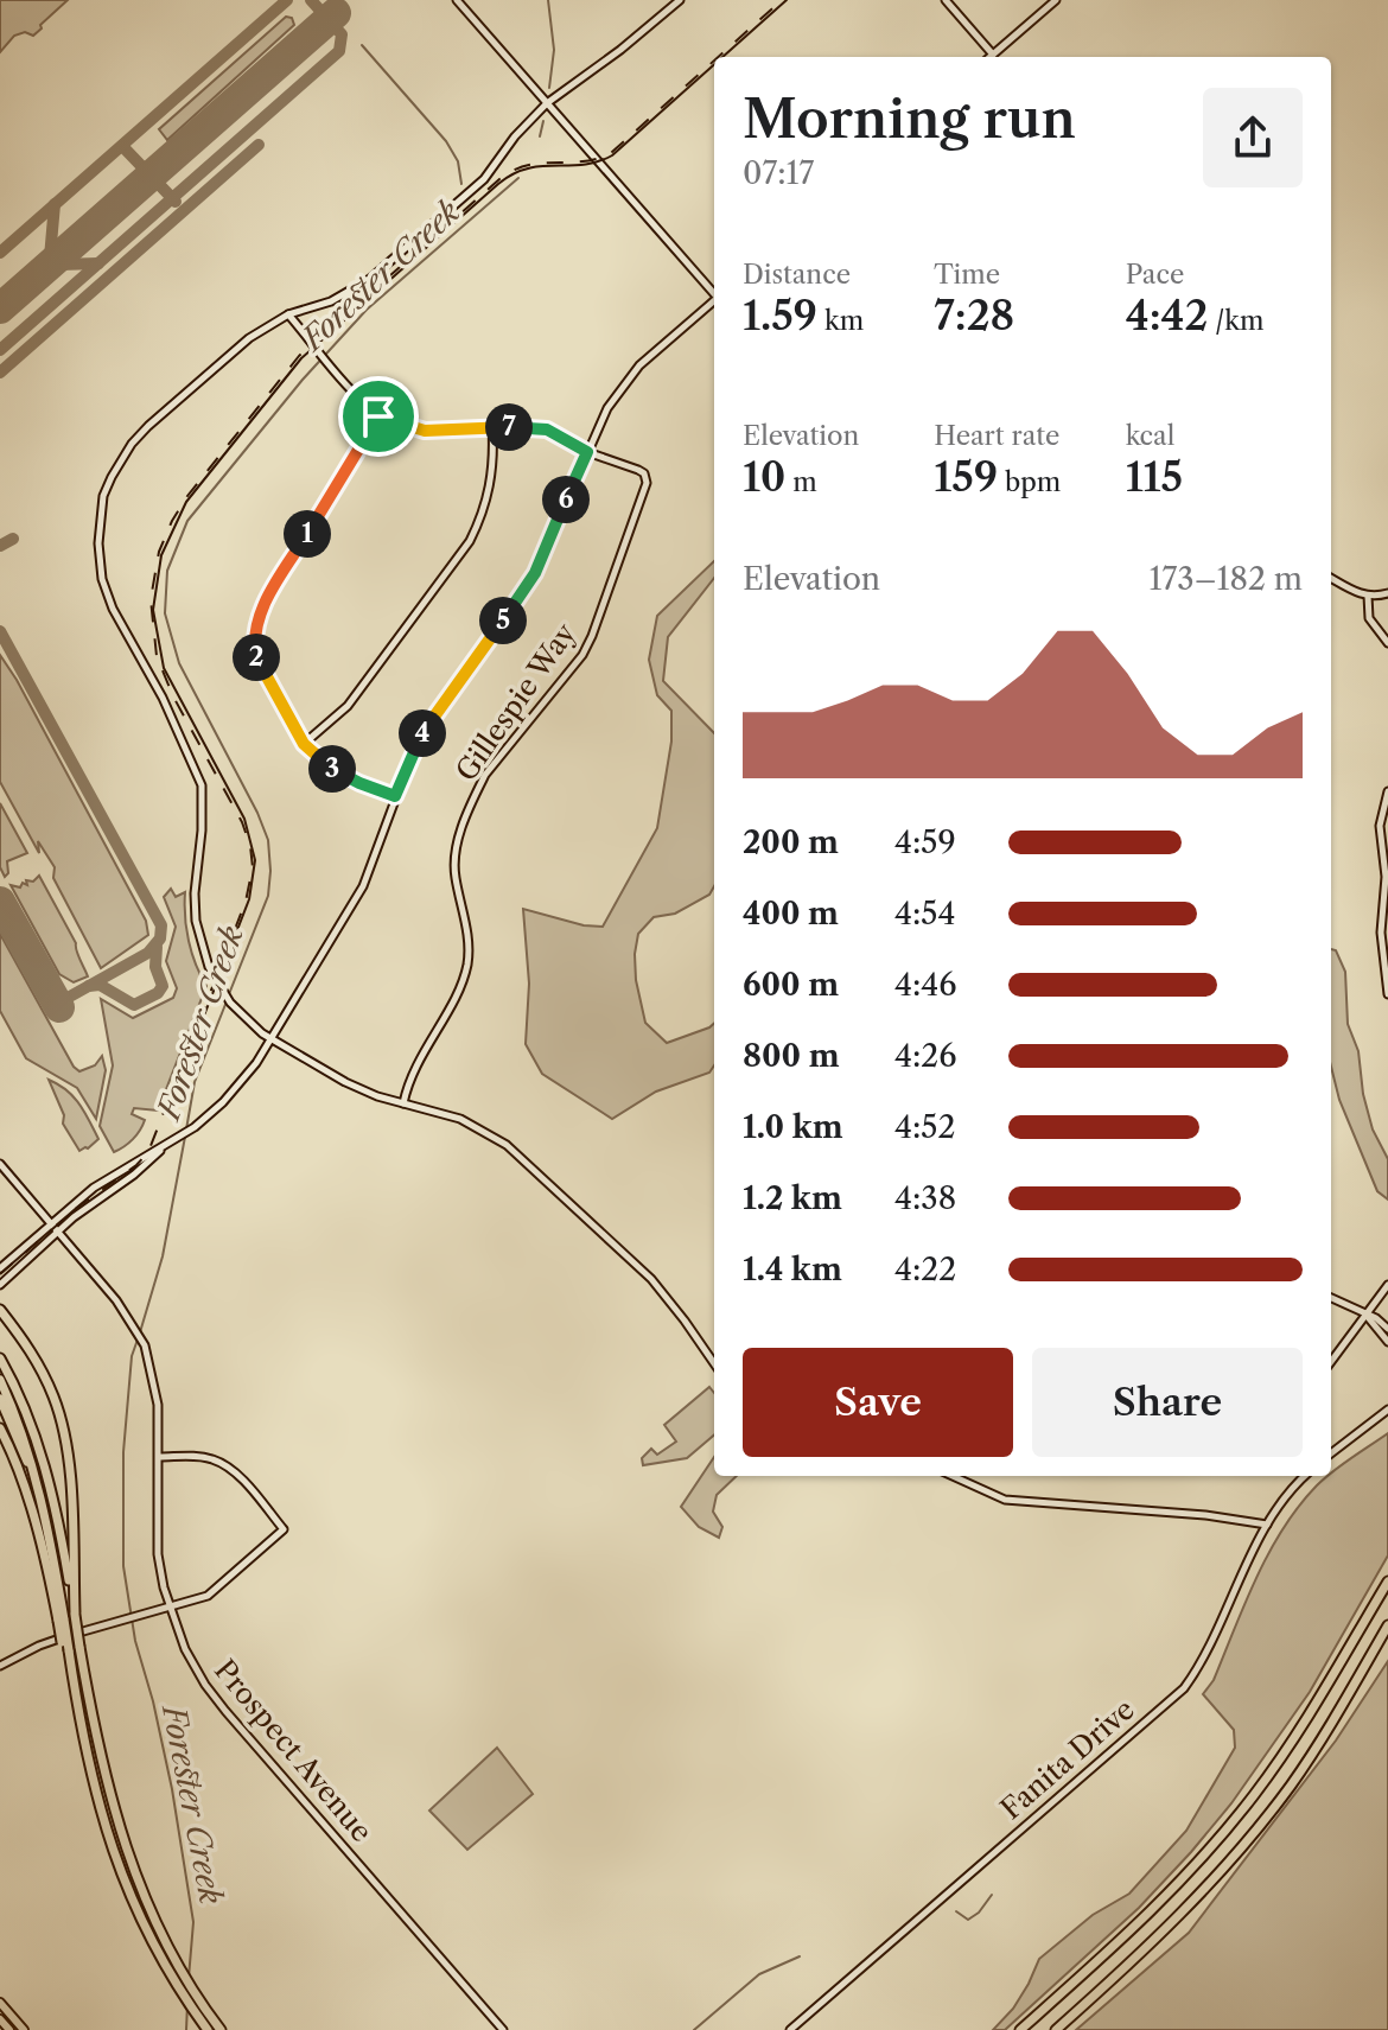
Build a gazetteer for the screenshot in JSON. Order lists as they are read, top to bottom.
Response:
{
  "streets": {
    "main road": ["Gillespie Way", "Prospect Avenue", "Fanita Drive"]
  },
  "water": ["Forester Creek"],
  "page": {
    "heading": ["Morning run", "07:17"],
    "stats": [
      ["Distance", "1.59 km"],
      ["Time", "7:28"],
      ["Pace", "4:42 /km"],
      ["Elevation", "10 m"],
      ["Heart rate", "159 bpm"],
      ["kcal", "115"]
    ],
    "pins": [
      "7",
      "6",
      "1",
      "5",
      "2",
      "4",
      "3"
    ],
    "chart": ["Elevation", "173–182 m"],
    "list": [
      {
        "name": "200 m",
        "note": "4:59"
      },
      {
        "name": "400 m",
        "note": "4:54"
      },
      {
        "name": "600 m",
        "note": "4:46"
      },
      {
        "name": "800 m",
        "note": "4:26"
      },
      {
        "name": "1.0 km",
        "note": "4:52"
      },
      {
        "name": "1.2 km",
        "note": "4:38"
      },
      {
        "name": "1.4 km",
        "note": "4:22"
      }
    ],
    "buttons": ["Save", "Share"]
  }
}
